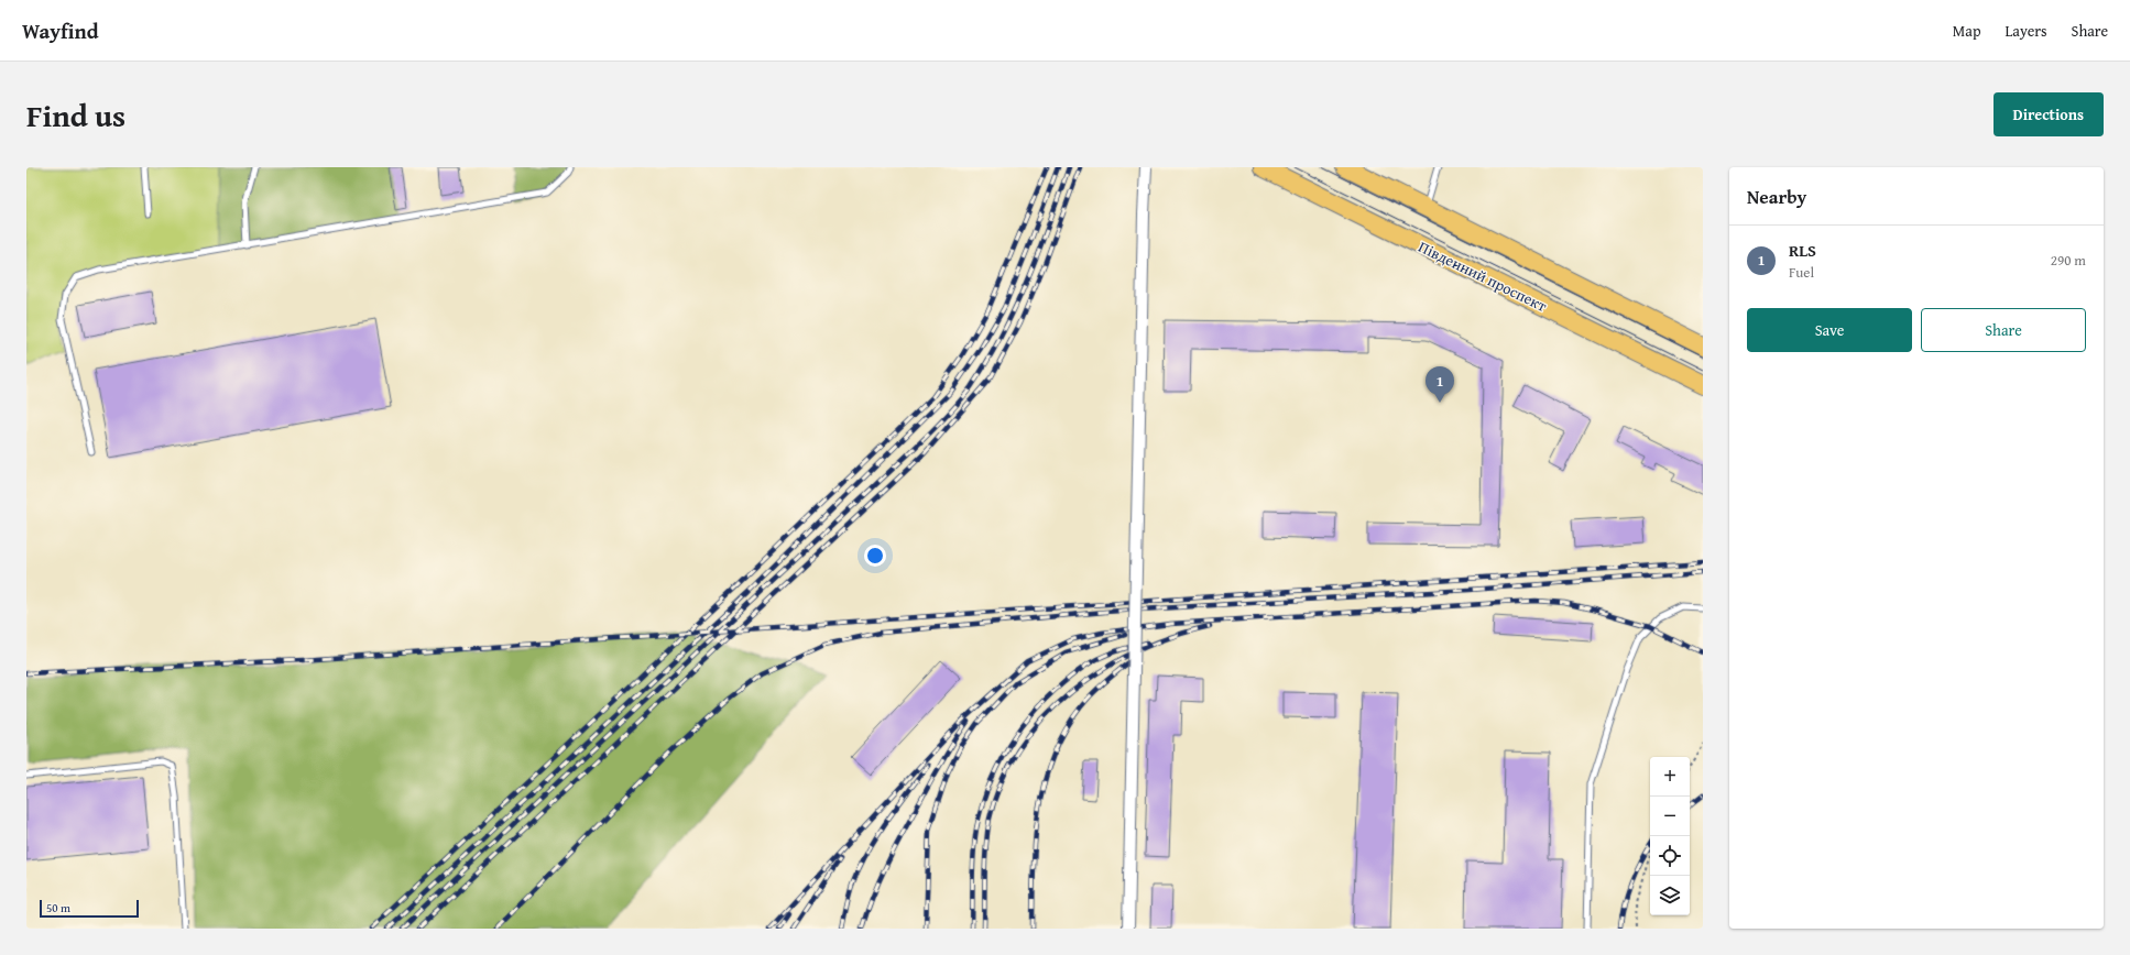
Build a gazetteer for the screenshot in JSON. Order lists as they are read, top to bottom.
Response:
{
  "streets": {
    "main road": ["Південний проспект"]
  },
  "scale_bar": "50 m",
  "page": {
    "header": "Wayfind",
    "nav": ["Map", "Layers", "Share"],
    "title": "Find us",
    "buttons": [
      "Directions",
      ["Save", "Share"]
    ],
    "heading": "Nearby",
    "list": [
      {
        "mark": "1",
        "name": "RLS",
        "note": "Fuel",
        "value": "290 m"
      }
    ],
    "pins": "1",
    "map_buttons": ["+", "−"],
    "scale": "50 m"
  }
}
